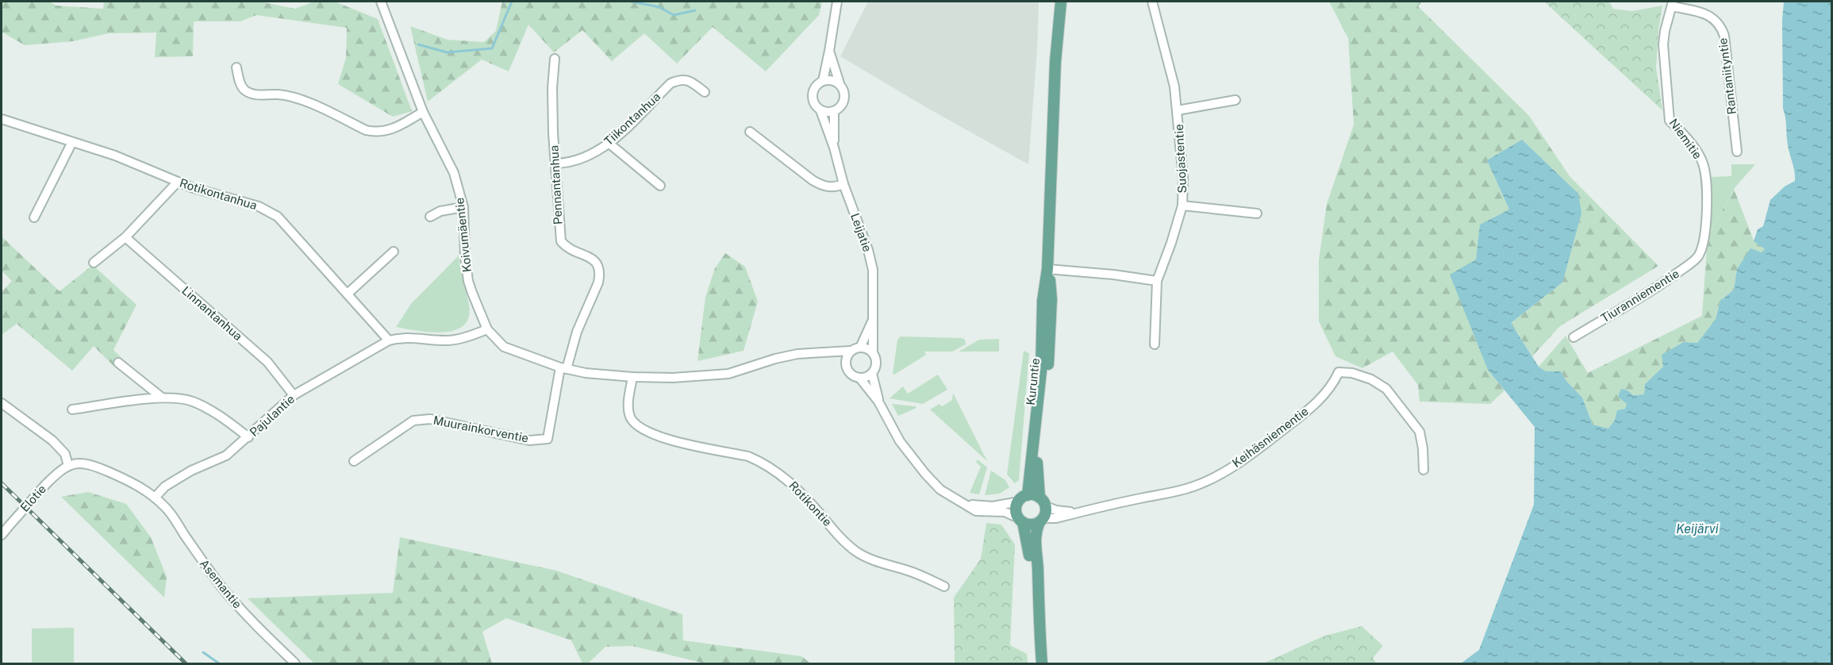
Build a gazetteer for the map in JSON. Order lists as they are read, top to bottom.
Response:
{
  "streets": {
    "main road": ["Kuruntie"],
    "street": [
      "Rantaniityntie",
      "Tiikontanhua",
      "Niemitie",
      "Suojastentie",
      "Pennantanhua",
      "Rotikontanhua",
      "Leijatie",
      "Koivumäentie",
      "Tiuranniementie",
      "Linnantanhua",
      "Pajulantie",
      "Muurainkorventie",
      "Keihäsniementie",
      "Elotie",
      "Rotikontie",
      "Asemantie"
    ]
  },
  "crossings": [
    ["Rantaniityntie", "Niemitie"],
    ["Tiikontanhua", "Pennantanhua"],
    ["Niemitie", "Tiuranniementie"],
    ["Pennantanhua", "Koivumäentie"],
    ["Pennantanhua", "Muurainkorventie"],
    ["Rotikontanhua", "Pajulantie"],
    ["Leijatie", "Koivumäentie"],
    ["Koivumäentie", "Pajulantie"],
    ["Koivumäentie", "Muurainkorventie"],
    ["Koivumäentie", "Rotikontie"],
    ["Linnantanhua", "Pajulantie"],
    ["Pajulantie", "Asemantie"]
  ],
  "water": ["Keijärvi"]
}
